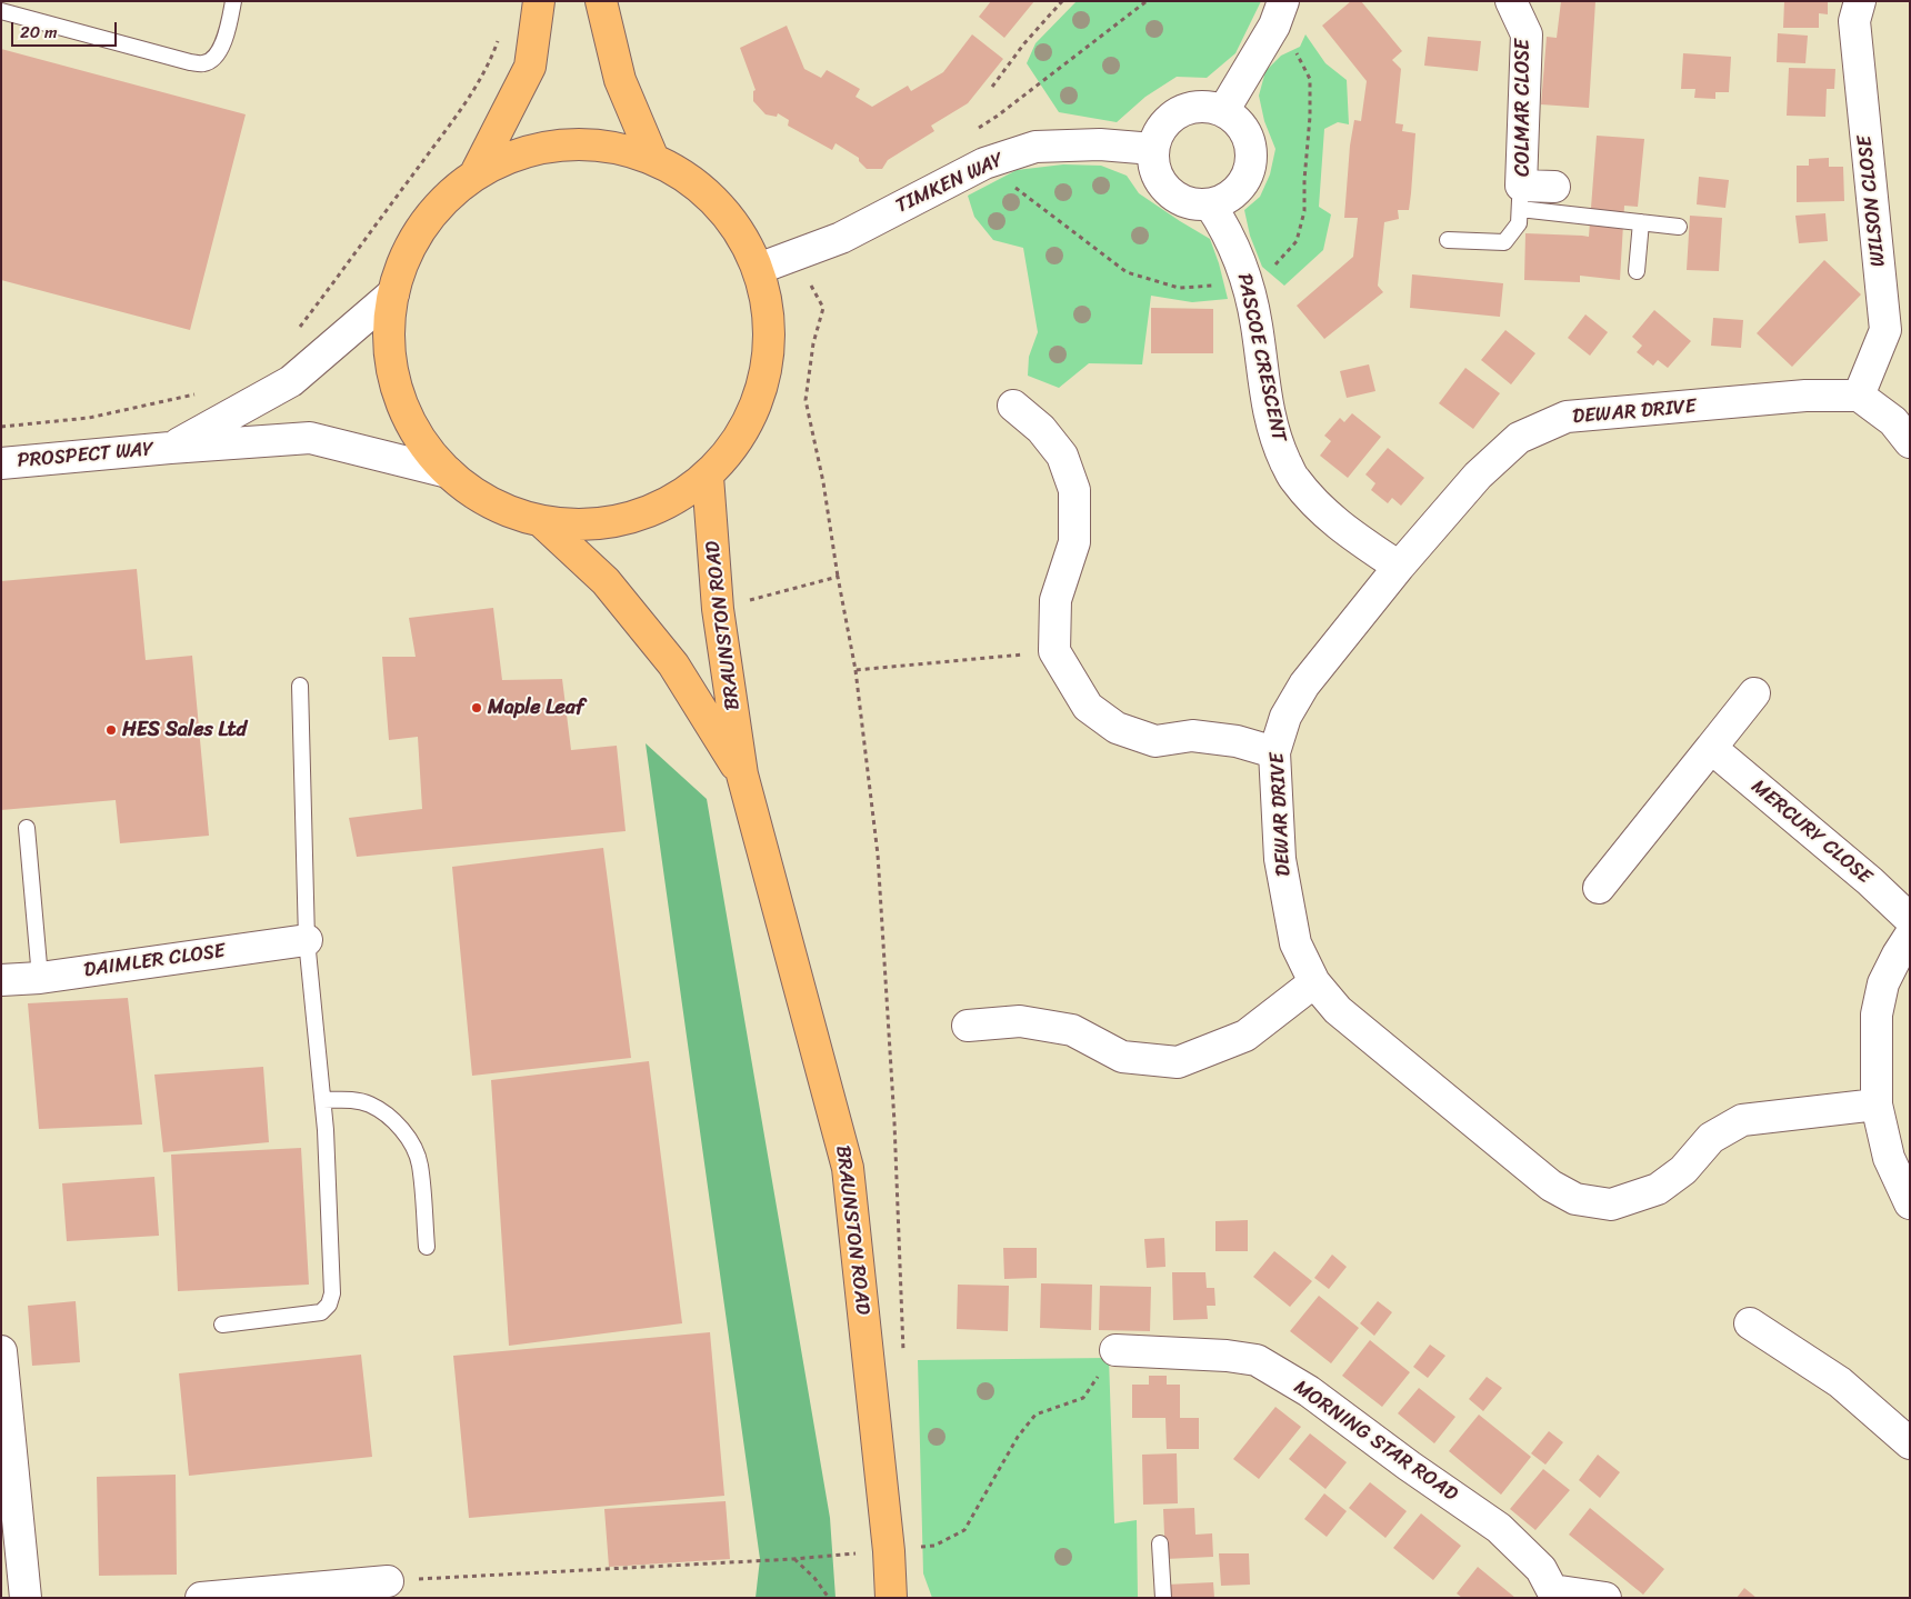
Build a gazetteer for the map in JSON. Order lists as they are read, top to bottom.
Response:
{
  "streets": {
    "highway": ["BRAUNSTON ROAD"],
    "street": [
      "COLMAR CLOSE",
      "TIMKEN WAY",
      "WILSON CLOSE",
      "PASCOE CRESCENT",
      "DEWAR DRIVE",
      "PROSPECT WAY",
      "MERCURY CLOSE",
      "DAIMLER CLOSE",
      "MORNING STAR ROAD"
    ]
  },
  "crossings": [
    ["TIMKEN WAY", "PASCOE CRESCENT"],
    ["WILSON CLOSE", "DEWAR DRIVE"],
    ["PASCOE CRESCENT", "DEWAR DRIVE"]
  ],
  "places": ["Maple Leaf", "HES Sales Ltd"],
  "scale_bar": "20 m"
}
